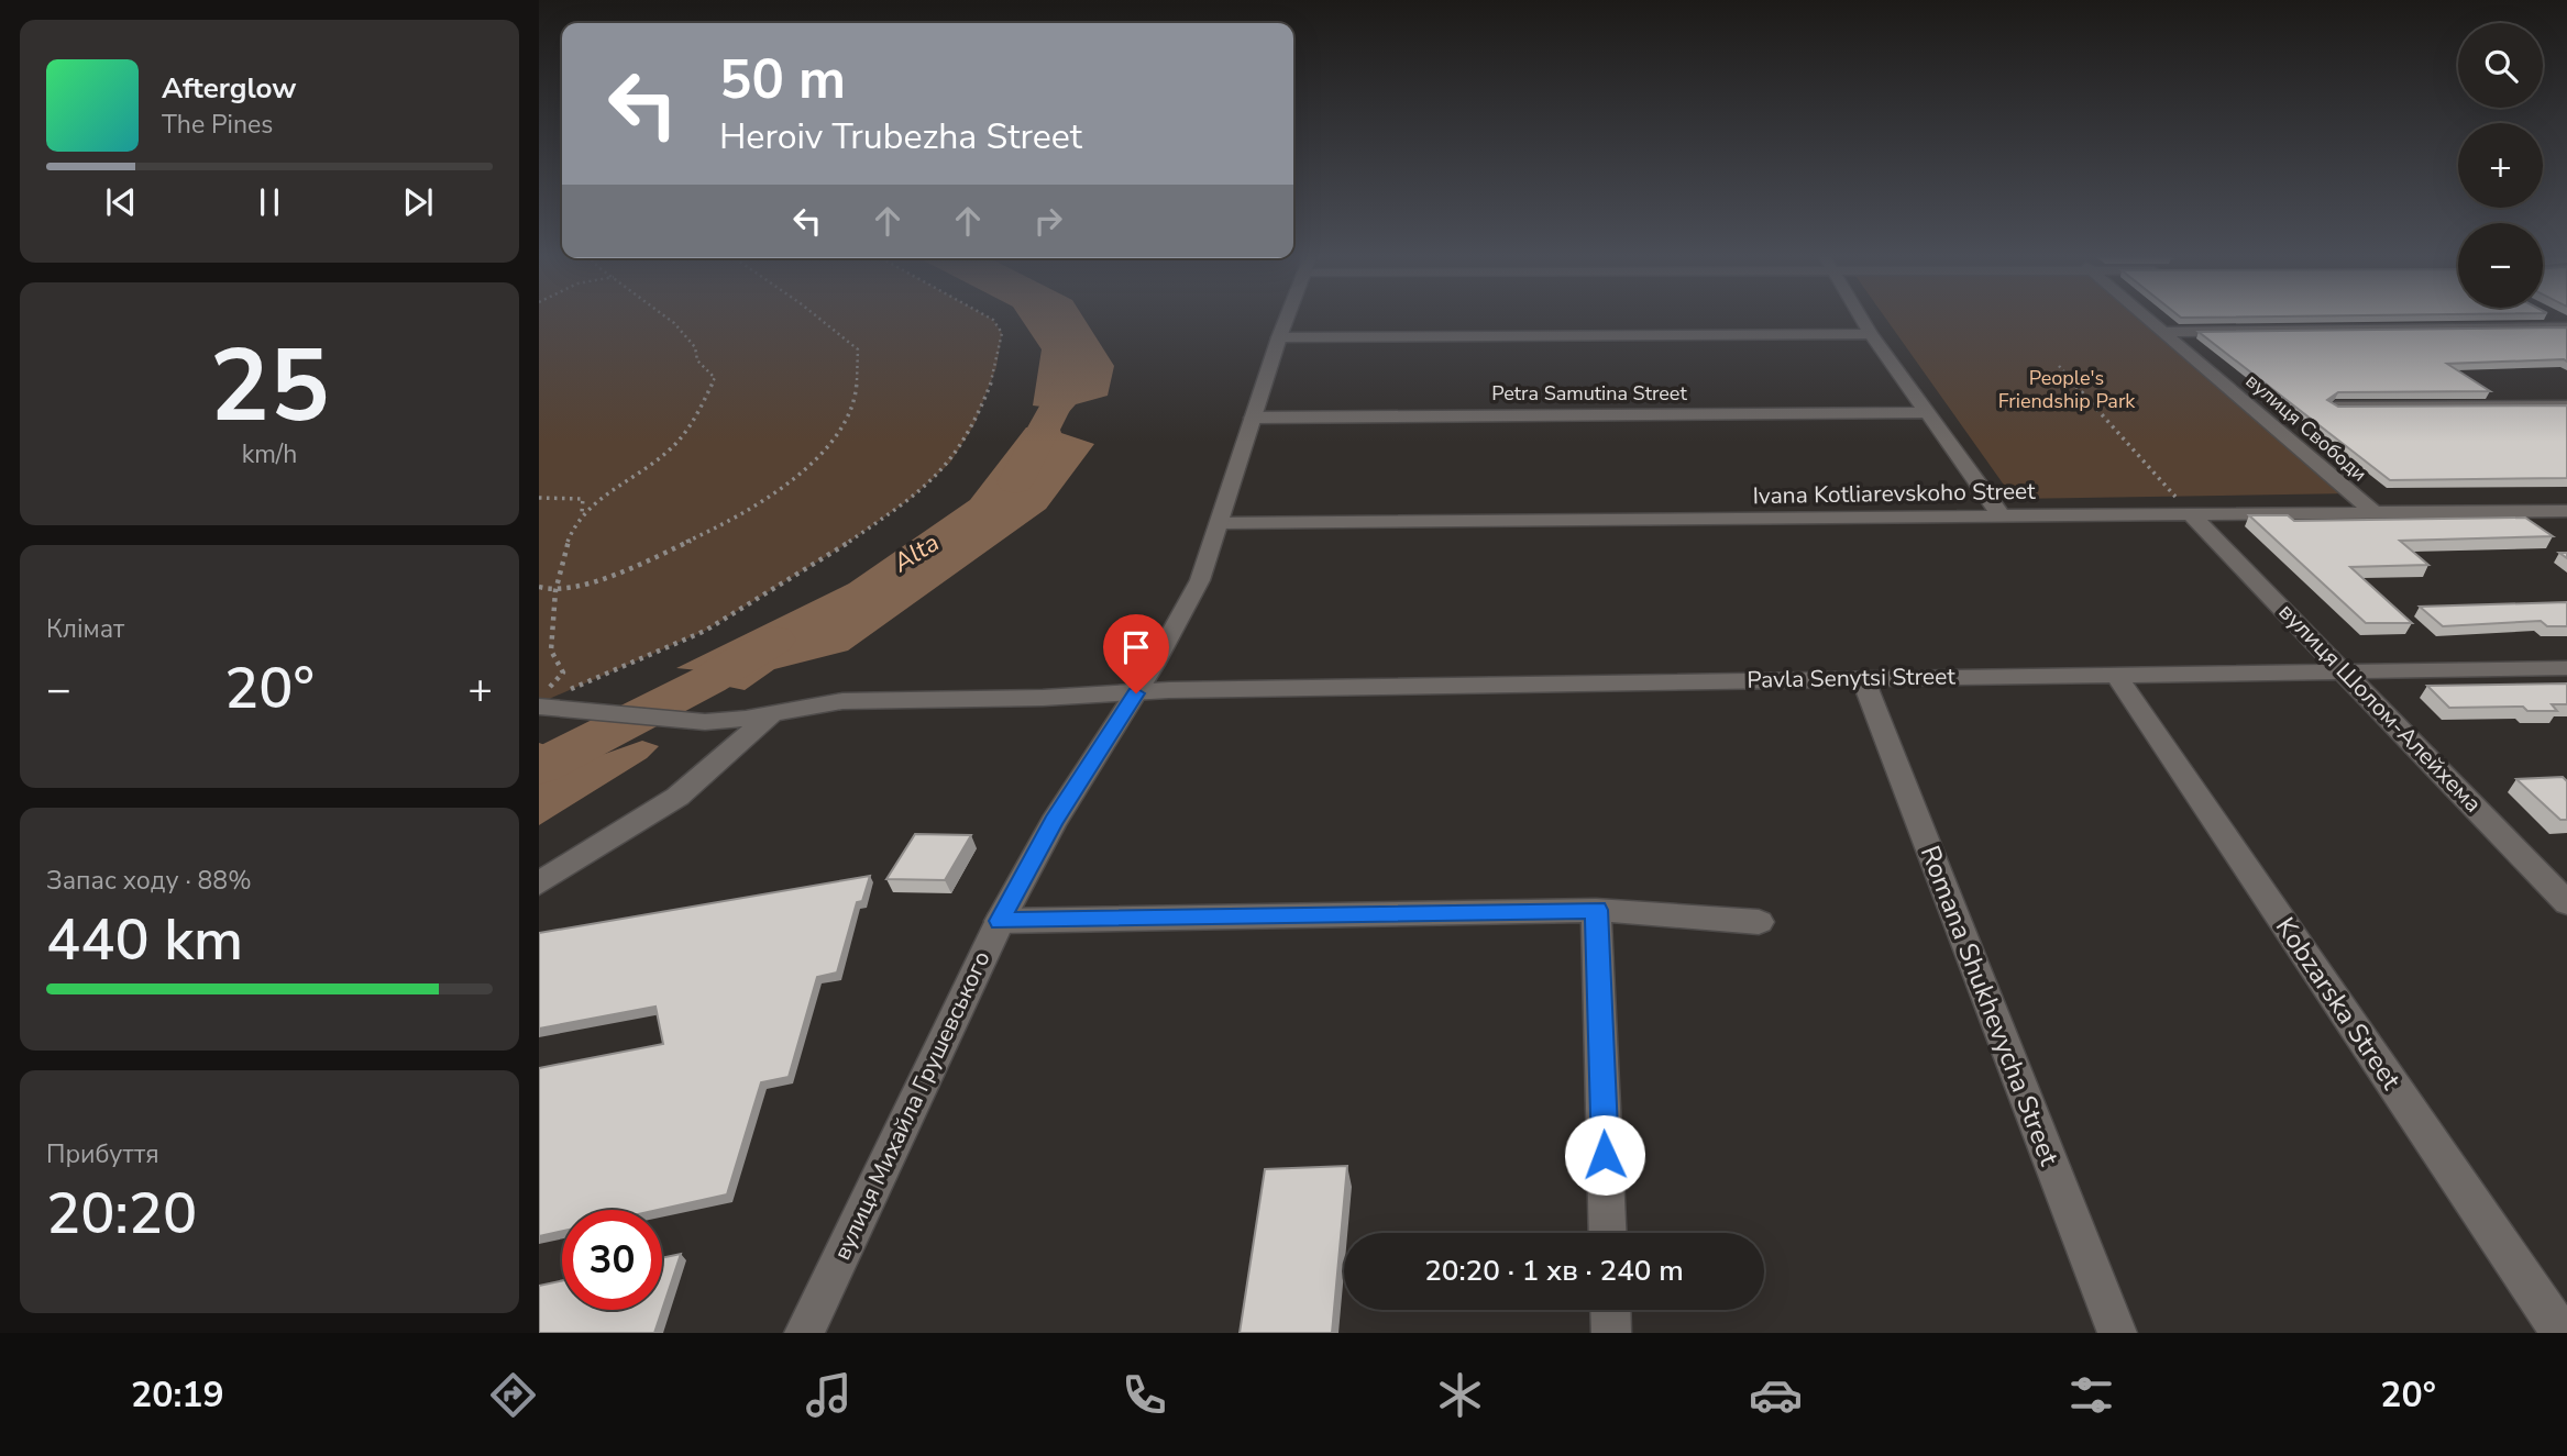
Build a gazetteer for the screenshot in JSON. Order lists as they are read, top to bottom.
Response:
{
  "streets": {
    "street": [
      "Petra Samutina Street",
      "вулиця Свободи",
      "Ivana Kotliarevskoho Street",
      "Pavla Senytsi Street",
      "вулиця Шолом-Алейхема",
      "Kobzarska Street",
      "Romana Shukhevycha Street",
      "вулиця Михайла Грушевського"
    ]
  },
  "crossings": [
    ["Petra Samutina Street", "вулиця Михайла Грушевського"],
    ["вулиця Свободи", "Ivana Kotliarevskoho Street"],
    ["Ivana Kotliarevskoho Street", "вулиця Шолом-Алейхема"],
    ["Ivana Kotliarevskoho Street", "вулиця Михайла Грушевського"],
    ["Pavla Senytsi Street", "вулиця Шолом-Алейхема"],
    ["Pavla Senytsi Street", "Kobzarska Street"],
    ["Pavla Senytsi Street", "Romana Shukhevycha Street"],
    ["Pavla Senytsi Street", "вулиця Михайла Грушевського"]
  ],
  "water": ["Alta"],
  "parks": ["People's Friendship Park"],
  "page": {
    "map_buttons": ["+", "−"],
    "turn": ["50 m", "Heroiv Trubezha Street"],
    "song": ["Afterglow", "The Pines"],
    "tile": [
      ["25", "km/h"],
      "Клімат",
      ["Запас ходу · 88%", "440 km"],
      ["Прибуття", "20:20"]
    ],
    "heat": ["−", "20°", "+"],
    "limit": "30",
    "trip": "20:20 · 1 хв · 240 m",
    "tabs": ["20:19", "20°"]
  }
}
